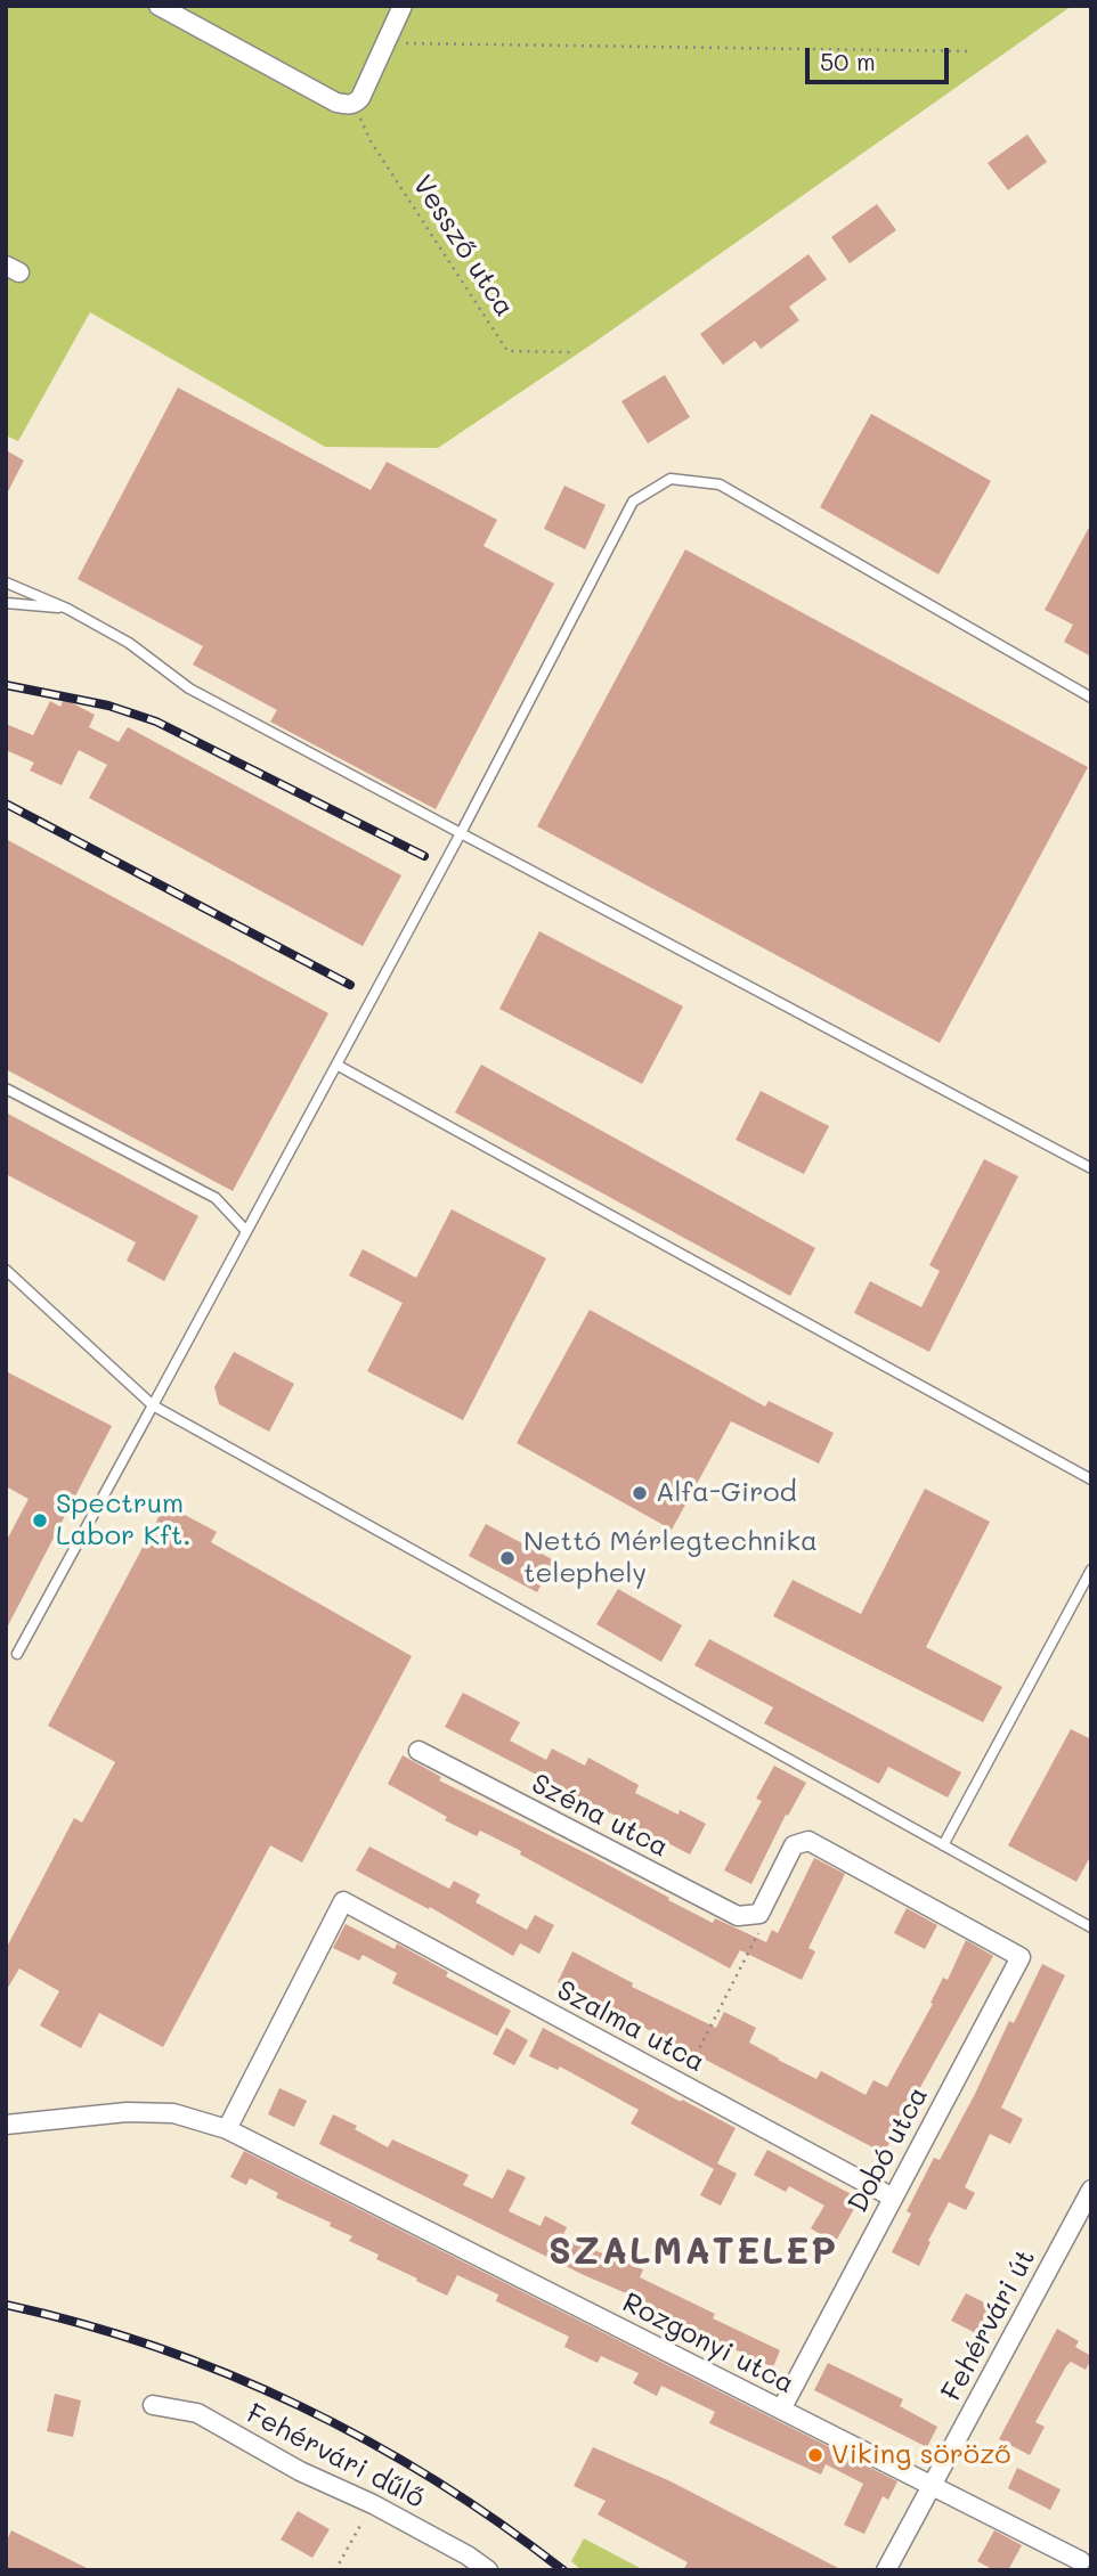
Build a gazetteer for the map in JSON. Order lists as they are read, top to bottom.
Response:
{
  "streets": {
    "street": [
      "Széna utca",
      "Szalma utca",
      "Dobó utca",
      "Fehérvári út",
      "Rozgonyi utca",
      "Fehérvári dűlő"
    ],
    "path": ["Vessző utca"]
  },
  "crossings": [
    ["Széna utca", "Dobó utca"],
    ["Szalma utca", "Dobó utca"],
    ["Szalma utca", "Rozgonyi utca"],
    ["Dobó utca", "Rozgonyi utca"],
    ["Fehérvári út", "Rozgonyi utca"]
  ],
  "districts": ["SZALMATELEP"],
  "places": [
    "Alfa-Girod",
    "Spectrum Labor Kft.",
    "Nettó Mérlegtechnika telephely",
    "Viking söröző"
  ],
  "scale_bar": "50 m"
}
